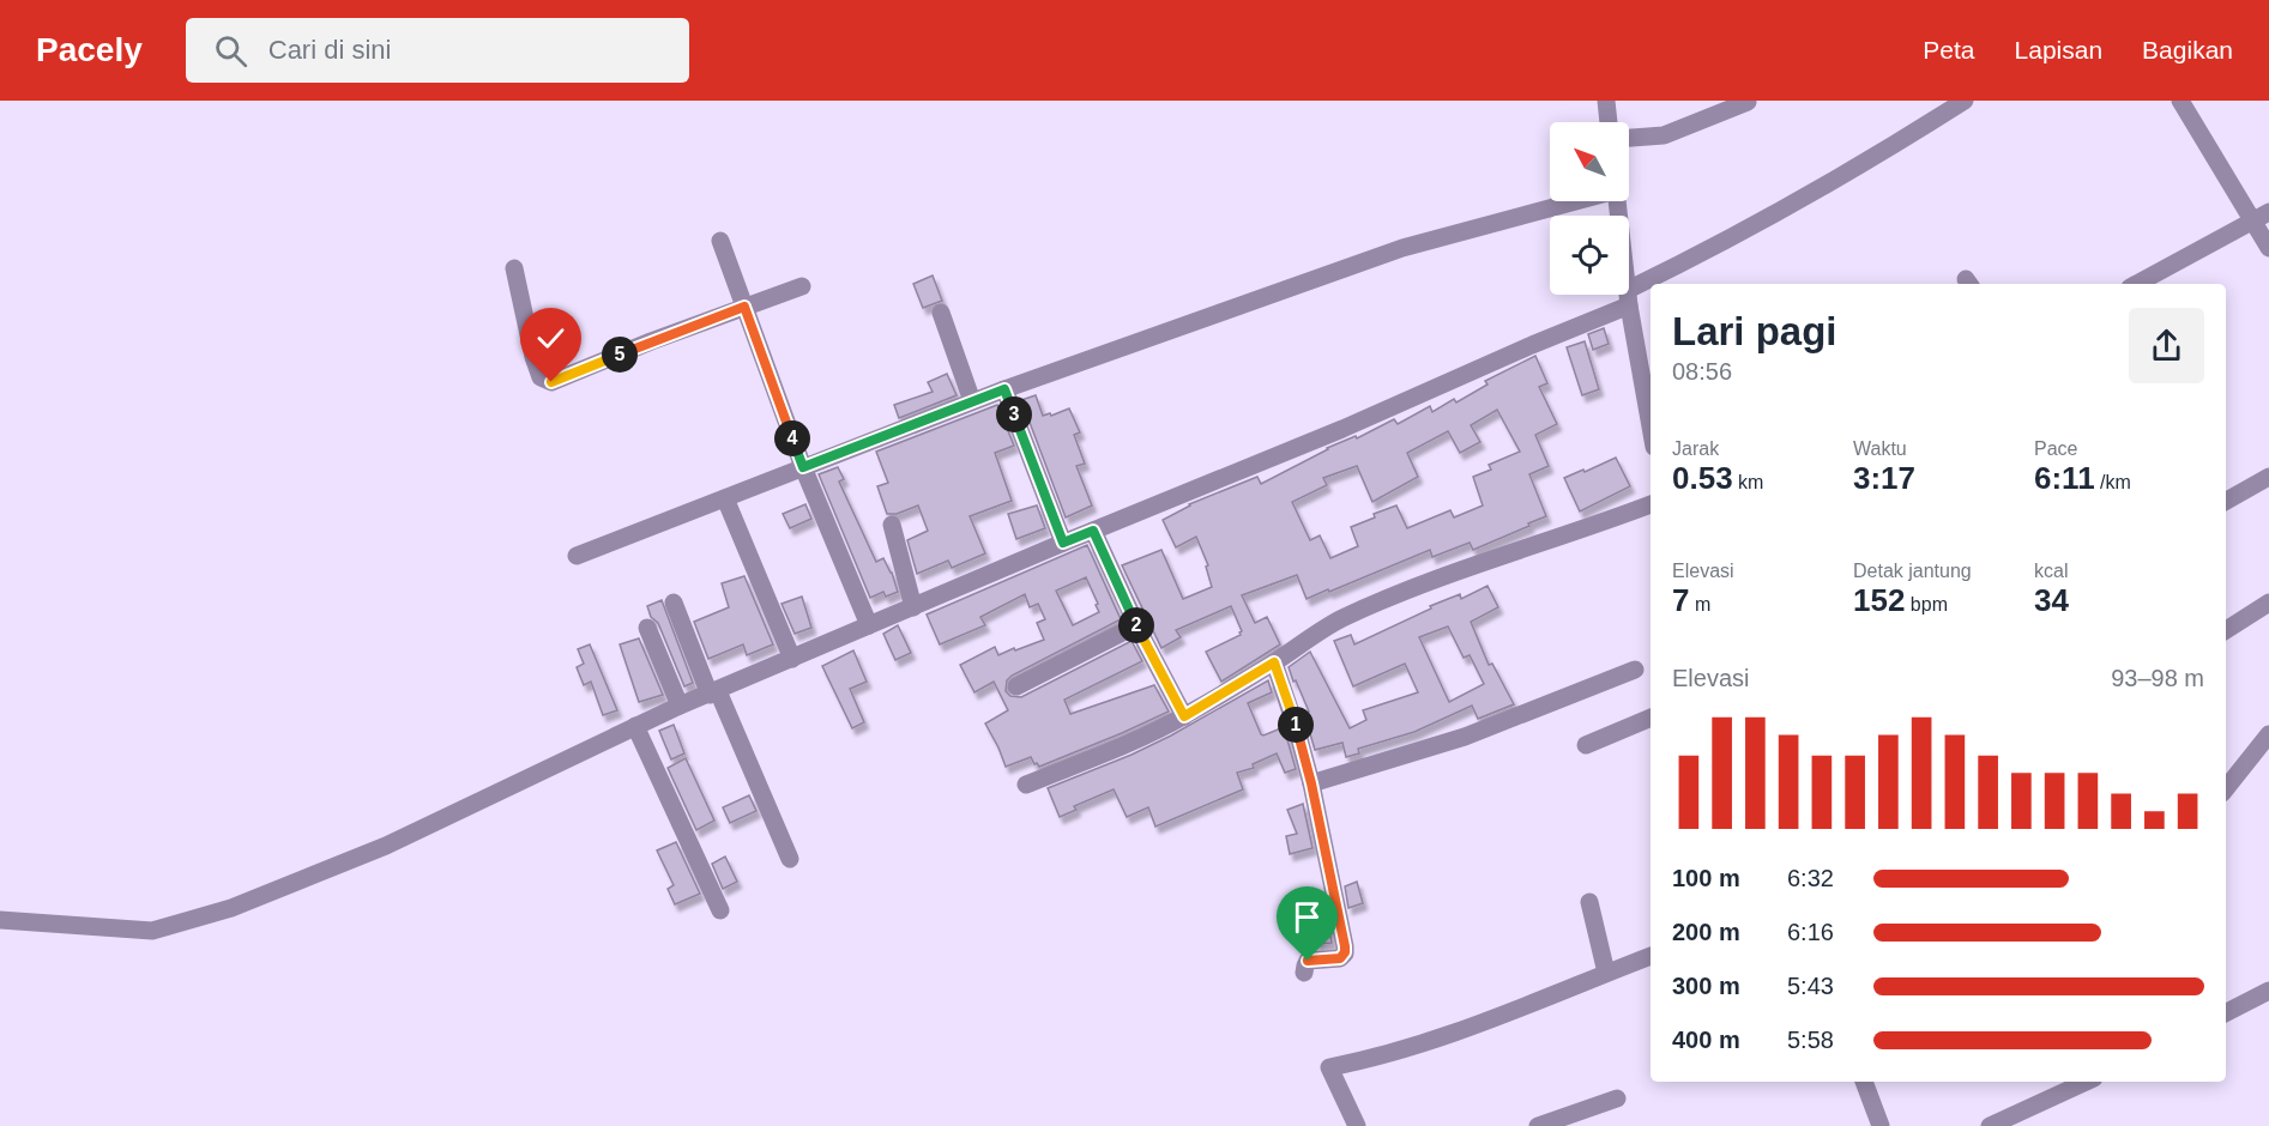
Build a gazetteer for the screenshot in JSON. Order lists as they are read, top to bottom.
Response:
{
  "north": "top left",
  "page": {
    "header": "Pacely",
    "search": "Cari di sini",
    "nav": ["Peta", "Lapisan", "Bagikan"],
    "heading": ["Lari pagi", "08:56"],
    "pins": [
      "5",
      "3",
      "4",
      "2",
      "1"
    ],
    "stats": [
      ["Jarak", "0.53 km"],
      ["Waktu", "3:17"],
      ["Pace", "6:11 /km"],
      ["Elevasi", "7 m"],
      ["Detak jantung", "152 bpm"],
      ["kcal", "34"]
    ],
    "chart": ["Elevasi", "93–98 m"],
    "list": [
      {
        "name": "100 m",
        "note": "6:32"
      },
      {
        "name": "200 m",
        "note": "6:16"
      },
      {
        "name": "300 m",
        "note": "5:43"
      },
      {
        "name": "400 m",
        "note": "5:58"
      }
    ]
  }
}
